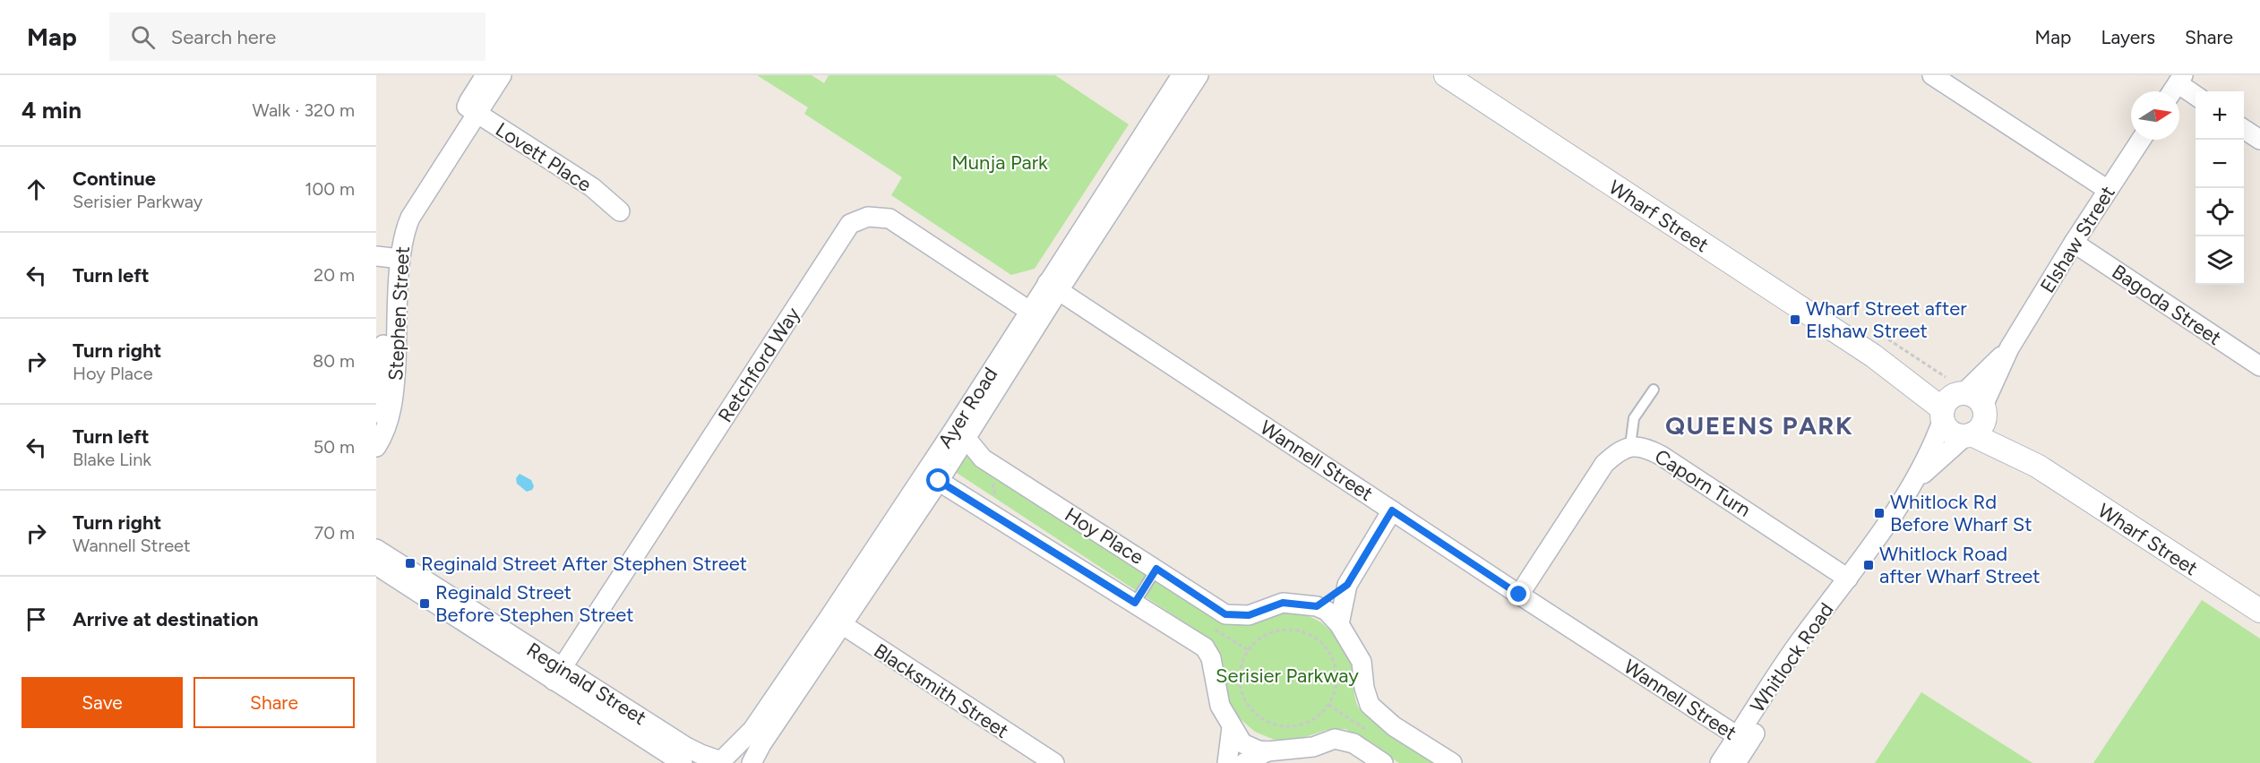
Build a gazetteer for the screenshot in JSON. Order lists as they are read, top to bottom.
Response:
{
  "streets": {
    "street": [
      "Lovett Place",
      "Wharf Street",
      "Elshaw Street",
      "Bagoda Street",
      "Stephen Street",
      "Retchford Way",
      "Ayer Road",
      "Wannell Street",
      "Caporn Turn",
      "Hoy Place",
      "Whitlock Road",
      "Reginald Street",
      "Blacksmith Street"
    ]
  },
  "crossings": [
    ["Lovett Place", "Stephen Street"],
    ["Wharf Street", "Elshaw Street"],
    ["Wharf Street", "Whitlock Road"],
    ["Elshaw Street", "Bagoda Street"],
    ["Elshaw Street", "Whitlock Road"],
    ["Retchford Way", "Ayer Road"],
    ["Retchford Way", "Reginald Street"],
    ["Ayer Road", "Wannell Street"],
    ["Ayer Road", "Hoy Place"],
    ["Ayer Road", "Reginald Street"],
    ["Ayer Road", "Blacksmith Street"],
    ["Wannell Street", "Caporn Turn"],
    ["Wannell Street", "Whitlock Road"],
    ["Caporn Turn", "Whitlock Road"]
  ],
  "districts": ["QUEENS PARK"],
  "parks": ["Munja Park", "Serisier Parkway"],
  "places": {
    "transit": [
      "Wharf Street after Elshaw Street",
      "Whitlock Rd Before Wharf St",
      "Reginald Street After Stephen Street",
      "Whitlock Road after Wharf Street",
      "Reginald Street Before Stephen Street"
    ]
  },
  "north": "right",
  "page": {
    "header": "Map",
    "search": "Search here",
    "nav": ["Map", "Layers", "Share"],
    "heading": ["4 min", "Walk · 320 m"],
    "map_buttons": ["+", "−"],
    "list": [
      ["Continue", "Serisier Parkway", "100 m"],
      ["Turn left", "20 m"],
      ["Turn right", "Hoy Place", "80 m"],
      ["Turn left", "Blake Link", "50 m"],
      ["Turn right", "Wannell Street", "70 m"],
      "Arrive at destination"
    ],
    "buttons": ["Save", "Share"]
  }
}
